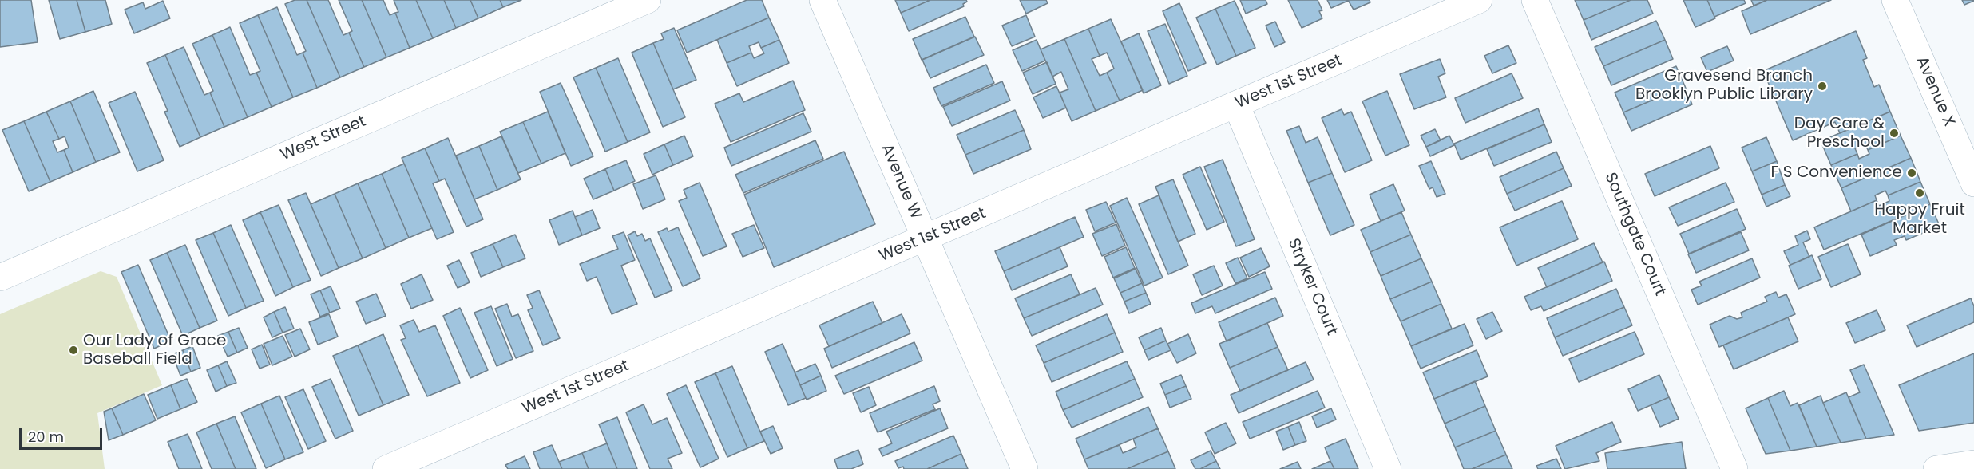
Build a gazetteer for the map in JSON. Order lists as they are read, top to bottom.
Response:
{
  "streets": {
    "street": [
      "West 1st Street",
      "Avenue X",
      "West Street",
      "Avenue W",
      "Southgate Court",
      "Stryker Court"
    ]
  },
  "crossings": [
    ["West 1st Street", "Avenue W"],
    ["West 1st Street", "Stryker Court"]
  ],
  "places": [
    "Gravesend Branch Brooklyn Public Library",
    "Day Care & Preschool",
    "F S Convenience",
    "Happy Fruit Market",
    "Our Lady of Grace Baseball Field"
  ],
  "scale_bar": "20 m"
}
